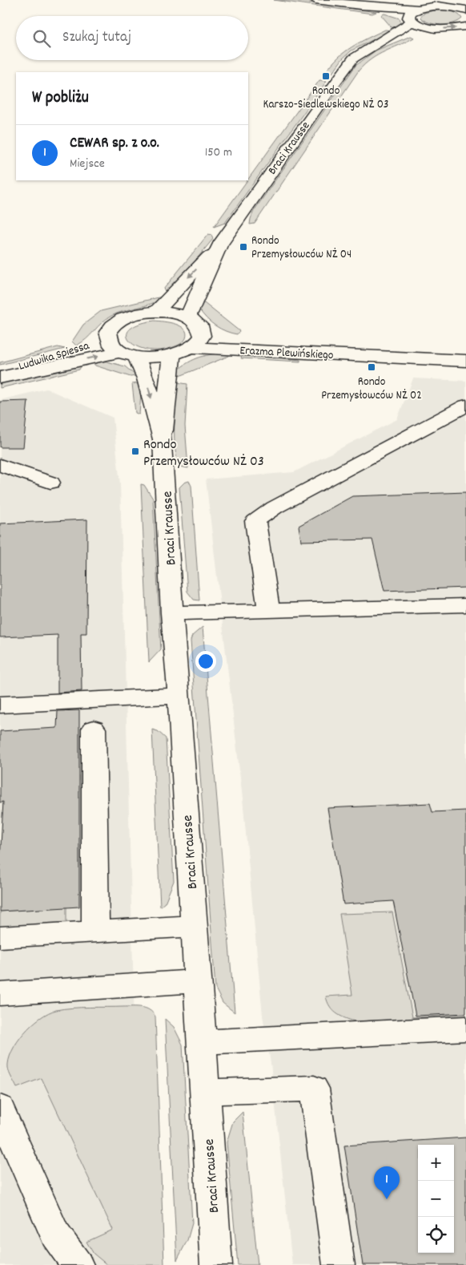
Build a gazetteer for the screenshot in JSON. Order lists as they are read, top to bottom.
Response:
{
  "streets": {
    "street": ["Braci Krausse", "Erazma Plewińskiego", "Ludwika Spiessa"]
  },
  "places": {
    "transit": [
      "Rondo Karszo-Siedlewskiego NŻ 03",
      "Rondo Przemysłowców NŻ 04",
      "Rondo Przemysłowców NŻ 02",
      "Rondo Przemysłowców NŻ 03"
    ]
  },
  "page": {
    "search": "Szukaj tutaj",
    "heading": "W pobliżu",
    "list": [
      {
        "mark": "1",
        "name": "CEWAR sp. z o.o.",
        "note": "Miejsce",
        "value": "150 m"
      }
    ],
    "map_buttons": ["+", "−"],
    "pins": "1"
  }
}
